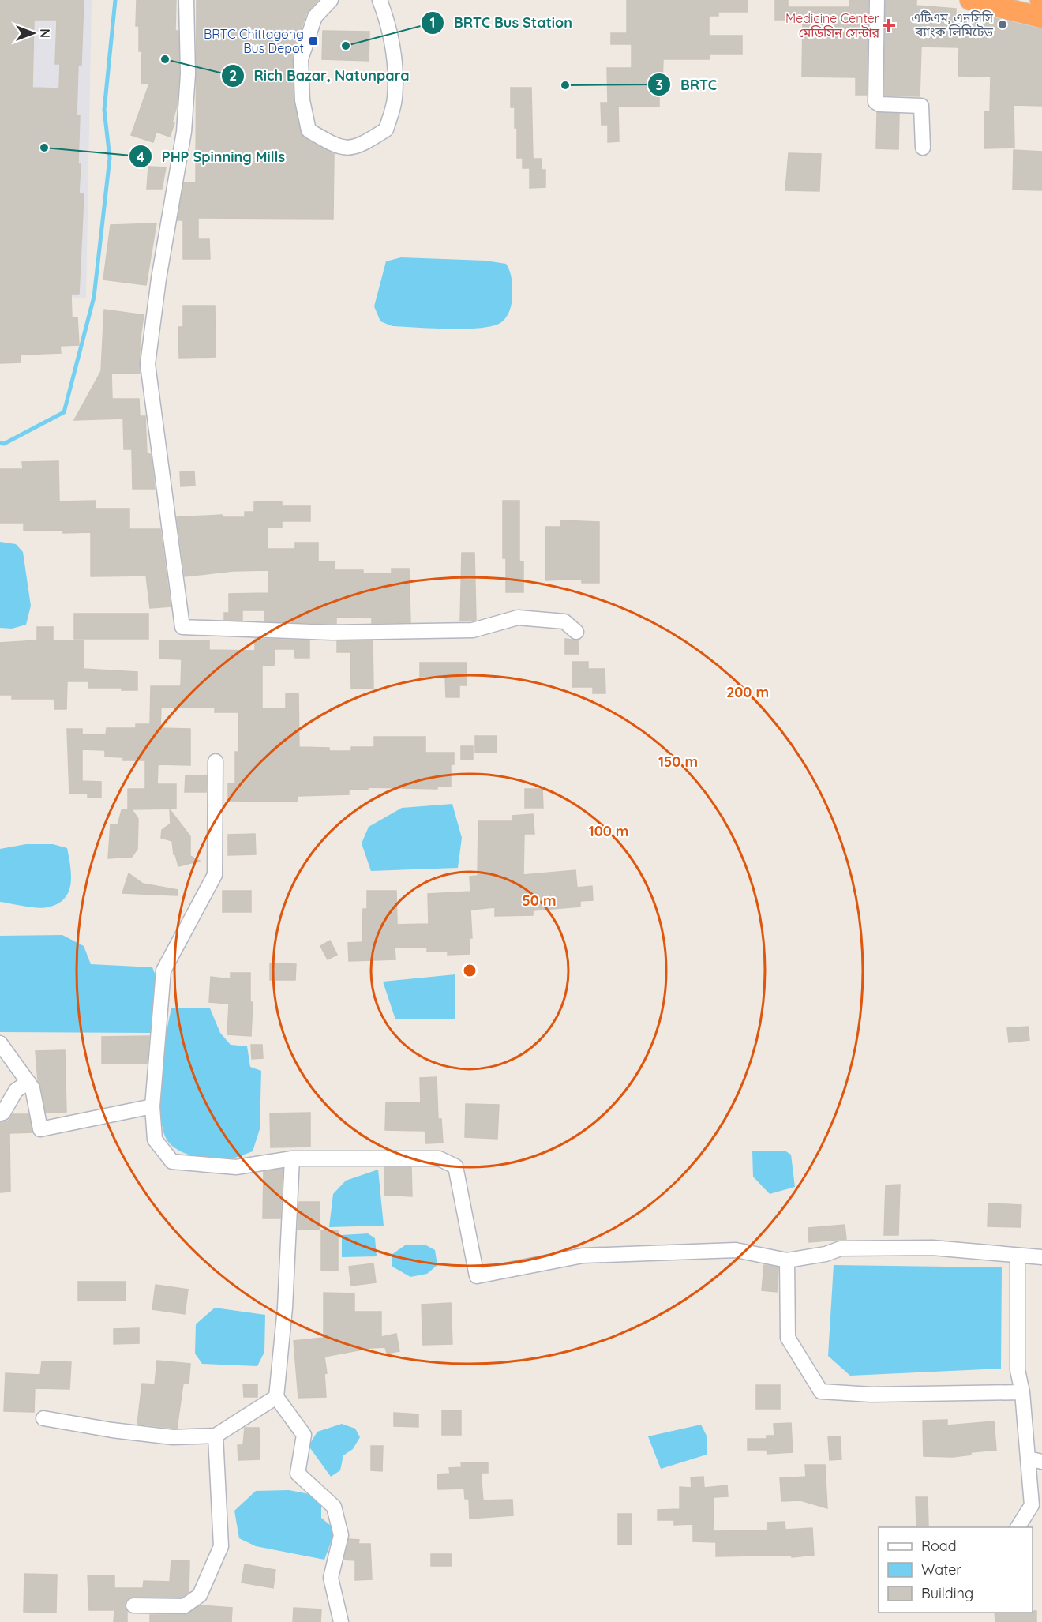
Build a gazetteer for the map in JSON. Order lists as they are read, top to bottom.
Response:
{
  "places": {
    "other": [
      "এটিএম, এনসিসি ব্যাংক লিমিটেড",
      "BRTC Bus Station",
      "Rich Bazar, Natunpara",
      "BRTC",
      "PHP Spinning Mills"
    ],
    "health": ["Medicine Center মেডিসিন সেন্টার"],
    "transit": ["BRTC Chittagong Bus Depot"]
  },
  "legend": ["Road", "Water", "Building"],
  "north": "right",
  "rings": [
    "200 m",
    "150 m",
    "100 m",
    "50 m"
  ]
}
